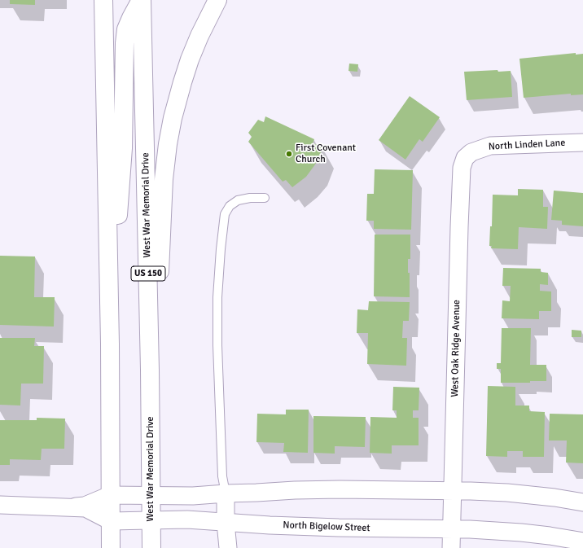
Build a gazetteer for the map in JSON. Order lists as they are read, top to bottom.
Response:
{
  "streets": {
    "highway": ["West War Memorial Drive", "US 150"],
    "street": ["North Linden Lane", "West Oak Ridge Avenue", "North Bigelow Street"]
  },
  "crossings": [
    ["North Linden Lane", "West Oak Ridge Avenue"],
    ["West War Memorial Drive", "North Bigelow Street"],
    ["West Oak Ridge Avenue", "North Bigelow Street"]
  ],
  "places": ["First Covenant Church"]
}
